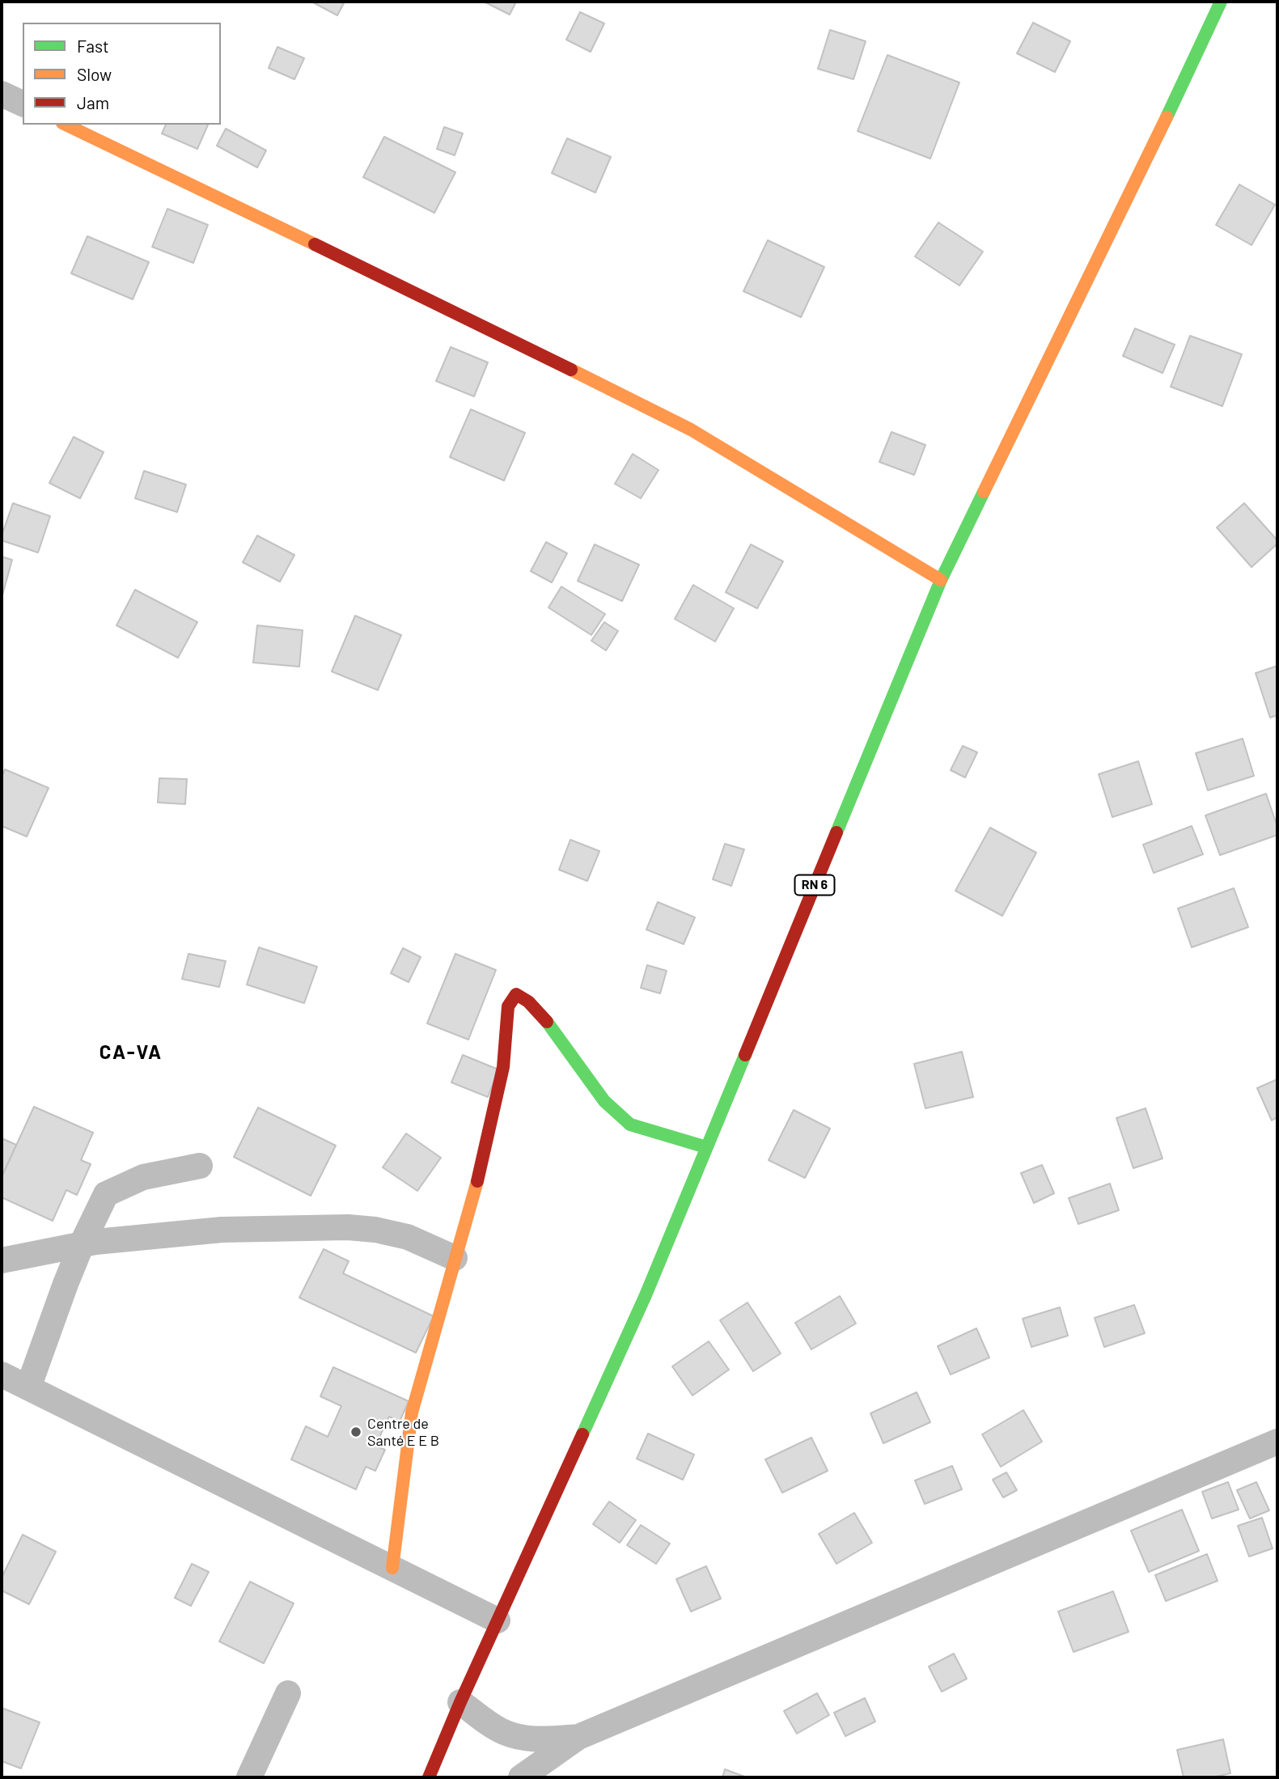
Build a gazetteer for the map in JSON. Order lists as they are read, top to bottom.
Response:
{
  "streets": {
    "main road": ["RN 6"]
  },
  "districts": ["CA-VA"],
  "places": ["Centre de Santé E E B"],
  "legend": ["Fast", "Slow", "Jam"]
}
